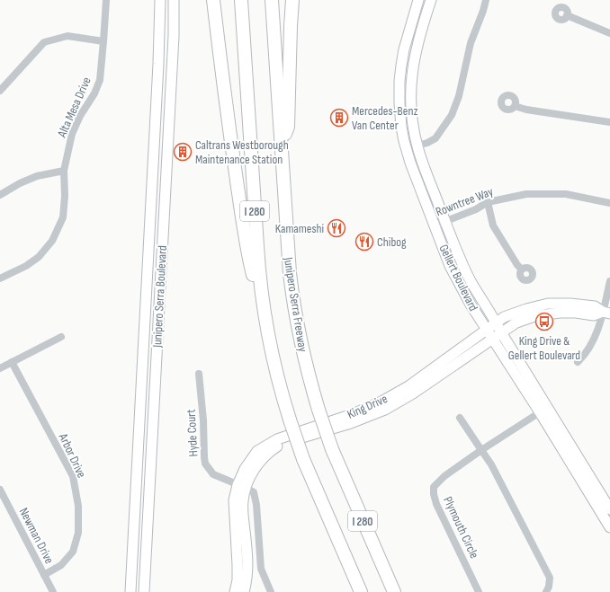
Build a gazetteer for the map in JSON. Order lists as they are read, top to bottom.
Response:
{
  "streets": {
    "highway": ["I 280", "Junipero Serra Freeway"],
    "main road": ["Gellert Boulevard", "Junipero Serra Boulevard", "King Drive"],
    "street": [
      "Alta Mesa Drive",
      "Rowntree Way",
      "Hyde Court",
      "Arbor Drive",
      "Plymouth Circle",
      "Newman Drive"
    ]
  },
  "crossings": [
    ["Rowntree Way", "Gellert Boulevard"],
    ["Gellert Boulevard", "King Drive"],
    ["Gellert Boulevard", "Plymouth Circle"],
    ["King Drive", "Hyde Court"],
    ["Arbor Drive", "Newman Drive"]
  ],
  "places": {
    "building": ["Mercedes-Benz Van Center", "Caltrans Westborough Maintenance Station"],
    "restaurant": ["Kamameshi", "Chibog"],
    "bus stop": ["King Drive & Gellert Boulevard"]
  }
}
